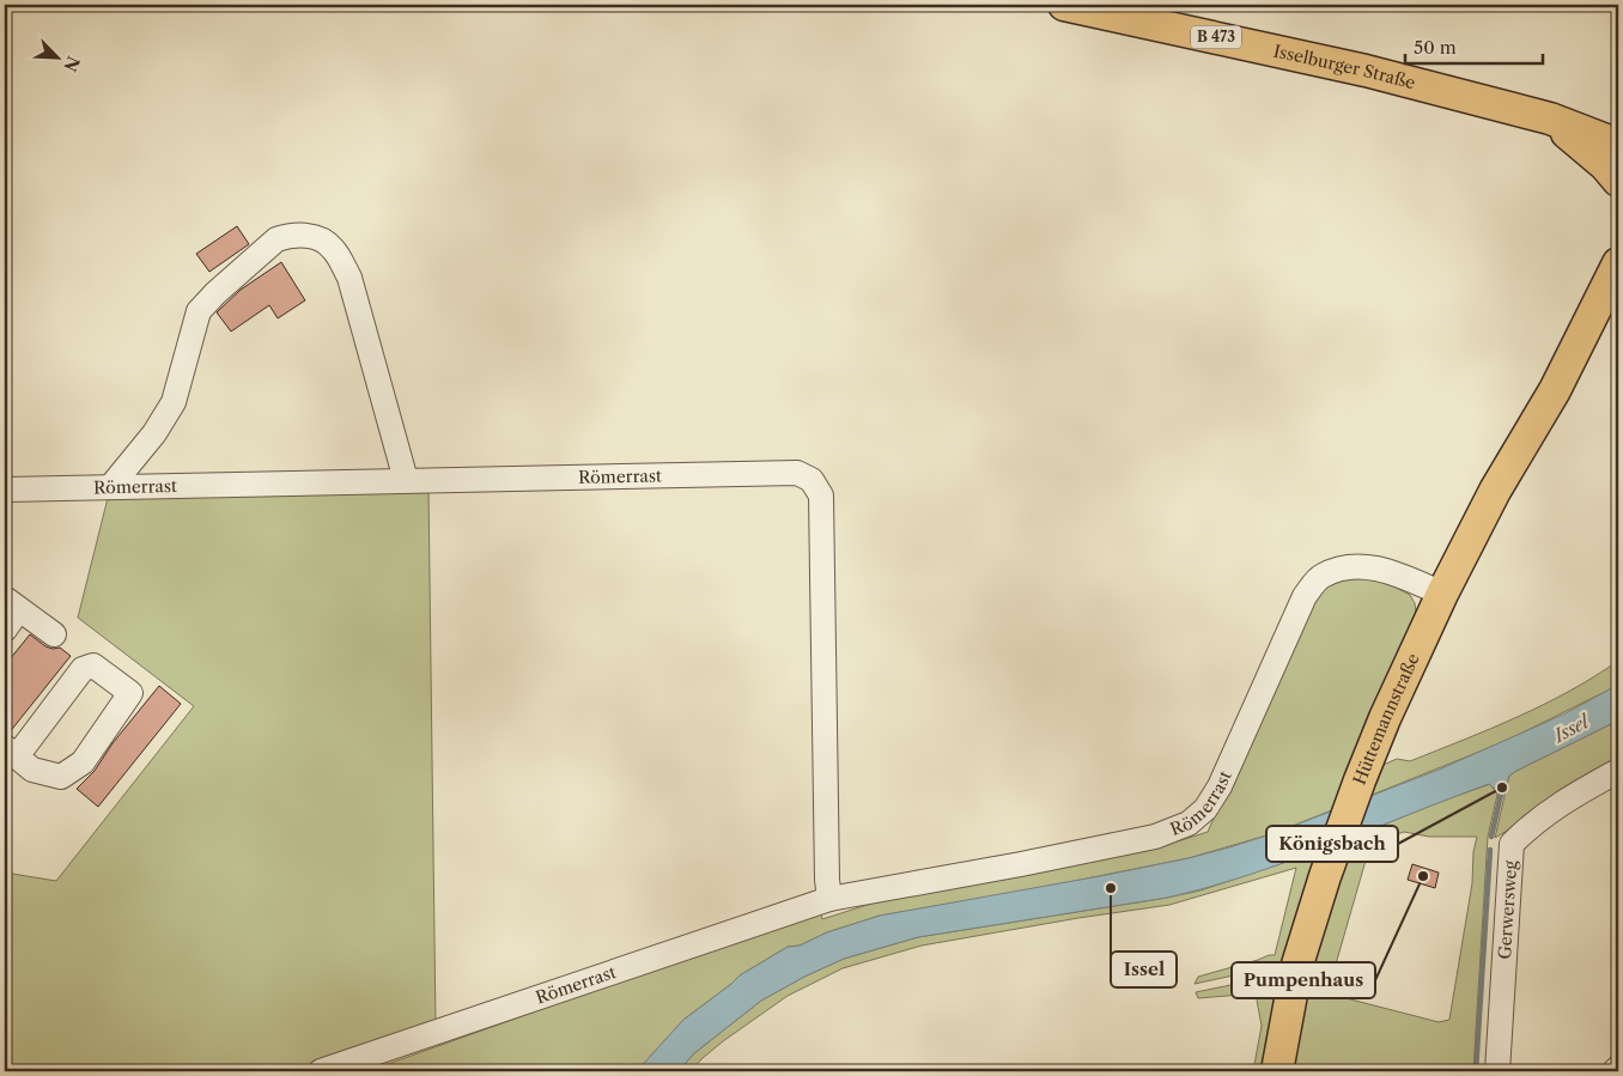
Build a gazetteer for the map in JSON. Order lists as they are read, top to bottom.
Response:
{
  "streets": {
    "main road": ["B 473", "Isselburger Straße", "Hüttemannstraße"],
    "street": ["Römerrast", "Gerwersweg"]
  },
  "crossings": [
    ["B 473", "Isselburger Straße"],
    ["Römerrast", "Hüttemannstraße"]
  ],
  "water": ["Issel"],
  "places": ["Königsbach", "Pumpenhaus", "Issel"],
  "scale_bar": "50 m",
  "north": "bottom right"
}
